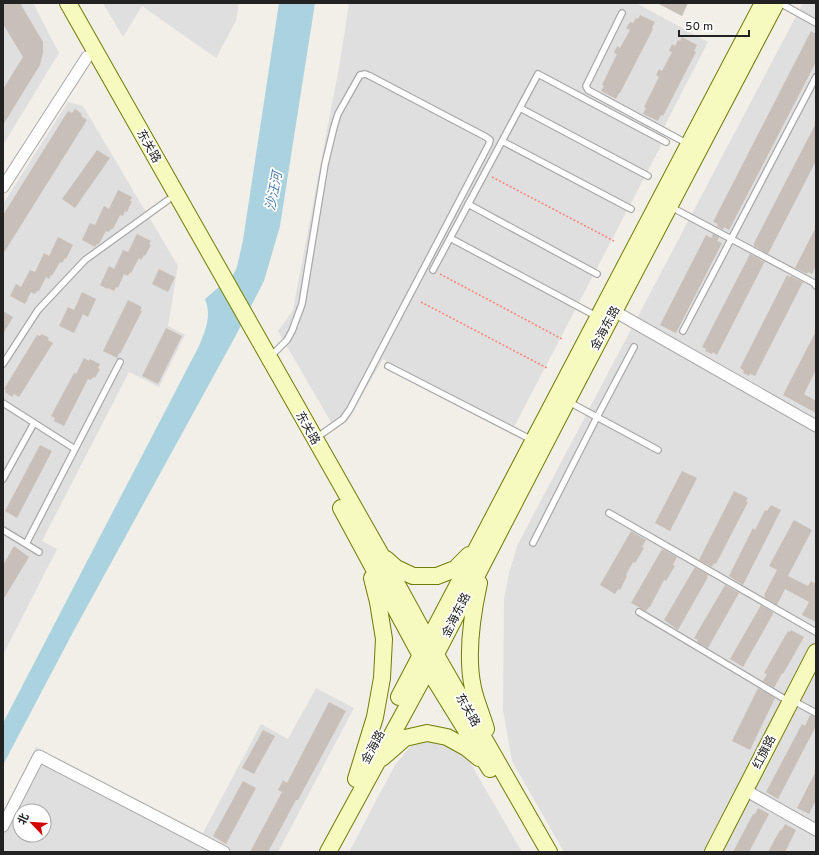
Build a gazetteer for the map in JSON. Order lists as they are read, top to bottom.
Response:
{
  "streets": {
    "main road": [
      "东关路",
      "金海东路",
      "金海路",
      "红旗路"
    ]
  },
  "crossings": [
    ["东关路", "金海东路"],
    ["东关路", "金海路"],
    ["金海东路", "金海路"]
  ],
  "water": ["沙汪河"],
  "scale_bar": "50 m",
  "north": "top left"
}
